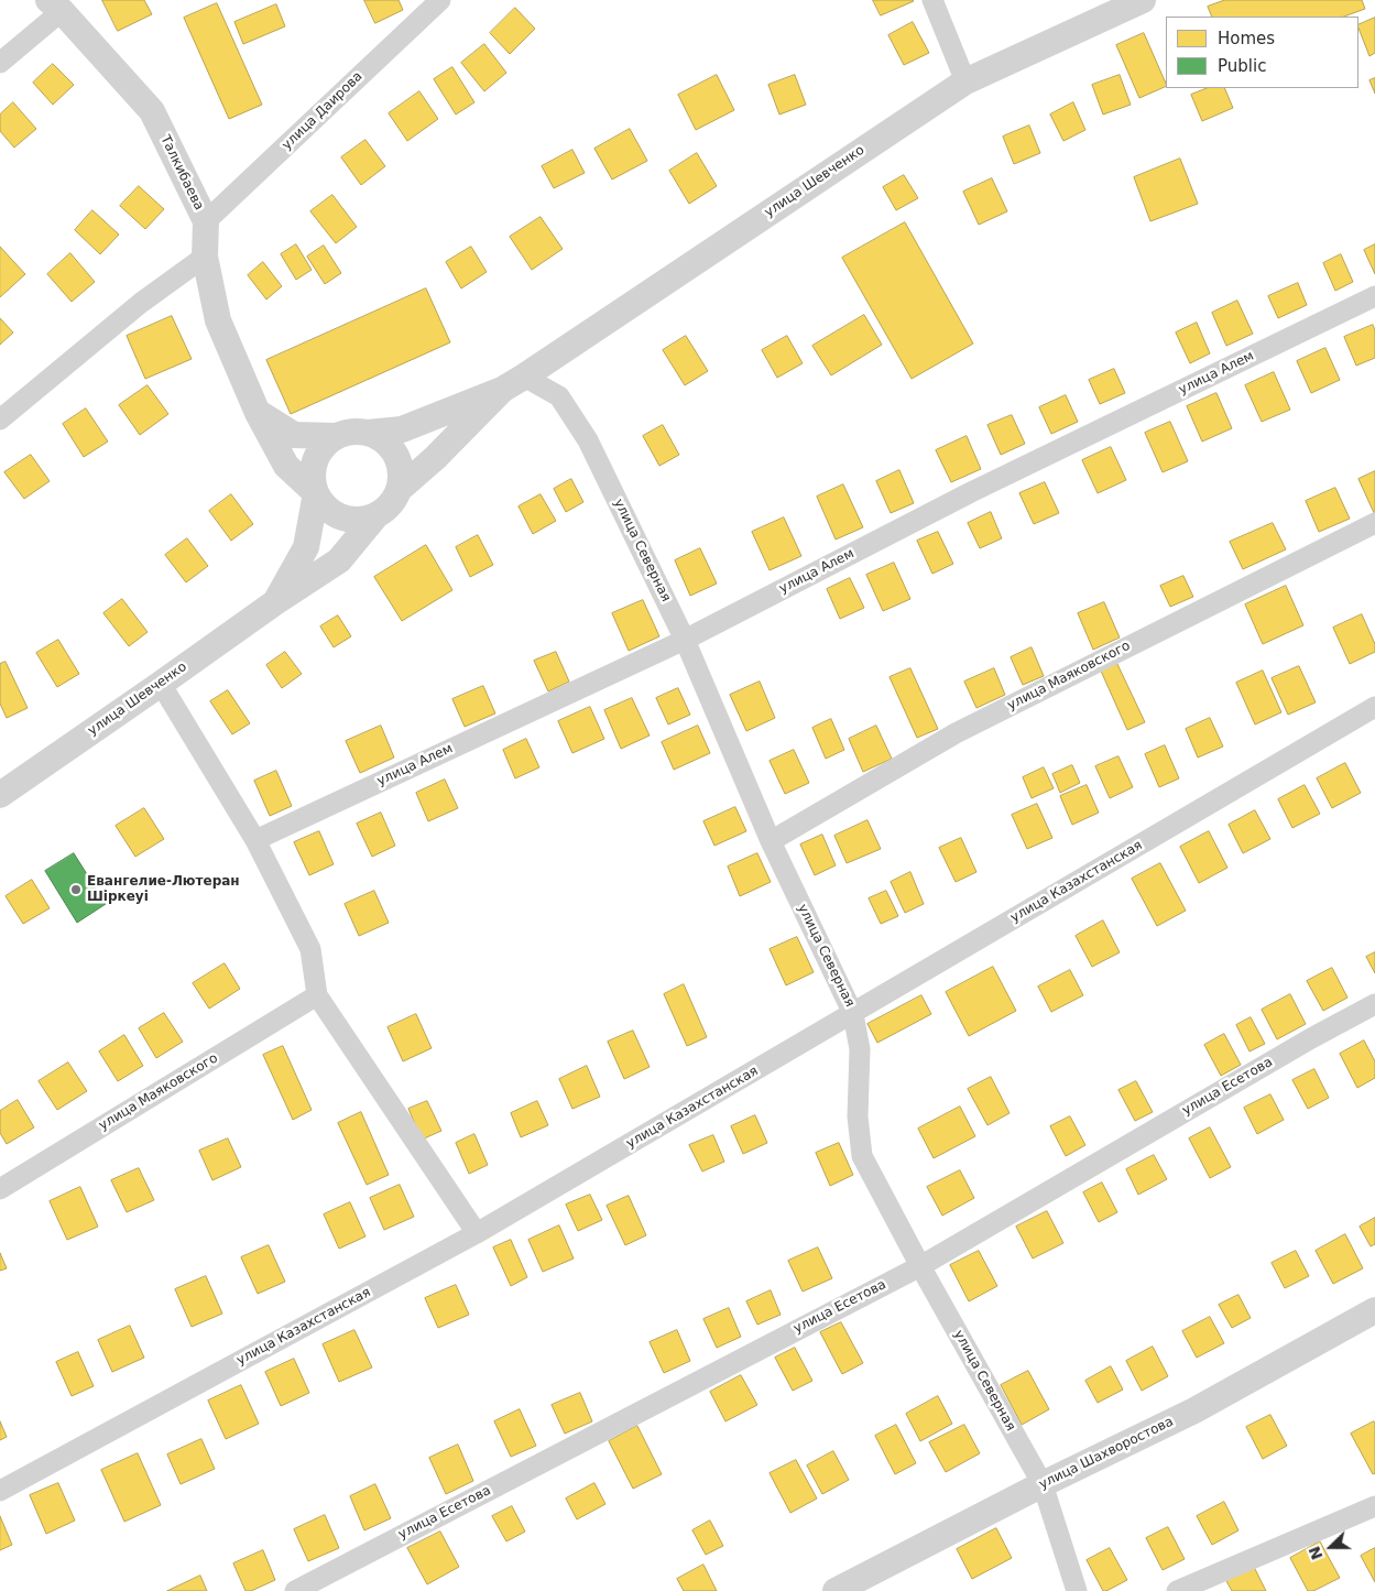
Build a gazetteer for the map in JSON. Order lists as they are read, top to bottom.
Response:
{
  "streets": {
    "street": [
      "улица Даирова",
      "Талкибаева",
      "улица Шевченко",
      "улица Алем",
      "улица Северная",
      "улица Маяковского",
      "улица Казахстанская",
      "улица Есетова",
      "улица Шахворостова"
    ]
  },
  "crossings": [
    ["улица Даирова", "Талкибаева"],
    ["Талкибаева", "улица Шевченко"],
    ["улица Шевченко", "улица Северная"],
    ["улица Алем", "улица Северная"],
    ["улица Северная", "улица Маяковского"],
    ["улица Северная", "улица Казахстанская"],
    ["улица Северная", "улица Есетова"],
    ["улица Северная", "улица Шахворостова"]
  ],
  "places": ["Евангелие-Лютеран Шіркеуі"],
  "legend": ["Homes", "Public"],
  "north": "left"
}
